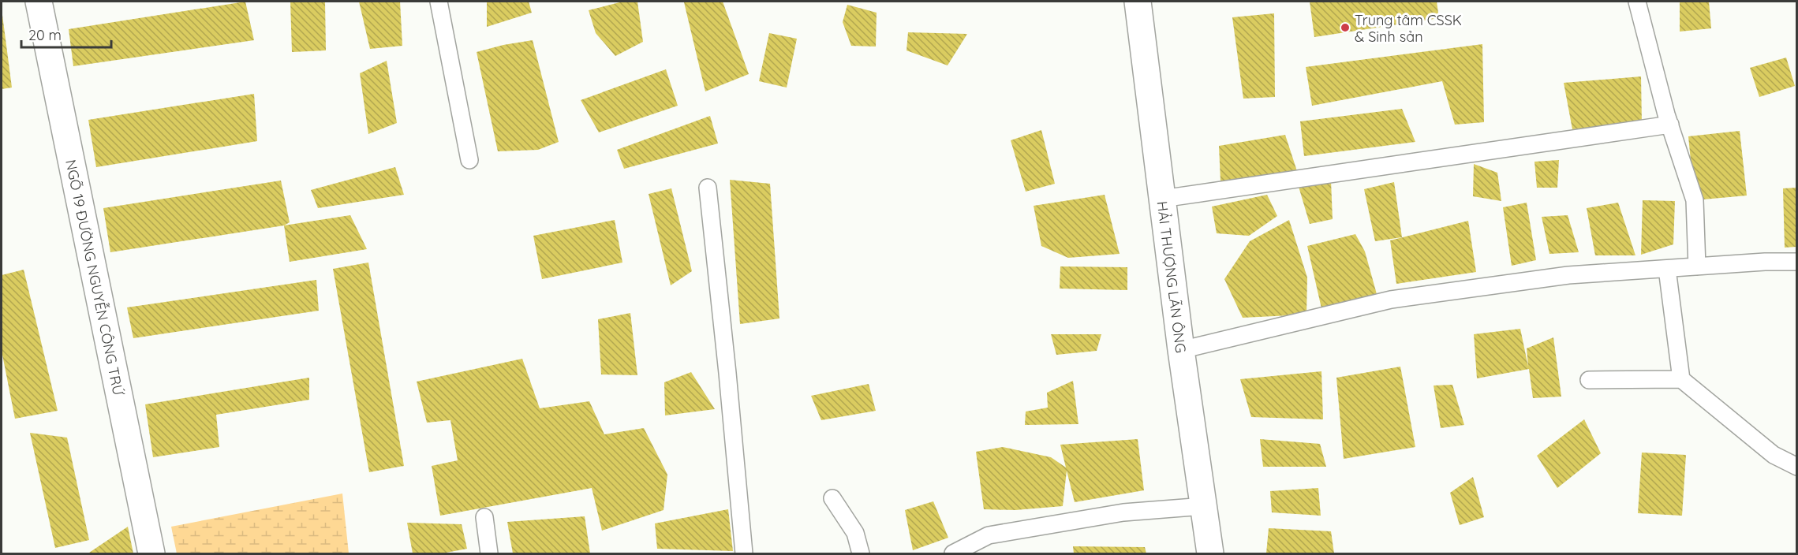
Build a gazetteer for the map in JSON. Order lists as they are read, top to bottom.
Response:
{
  "streets": {
    "street": ["NGÕ 19 ĐƯỜNG NGUYỄN CÔNG TRỨ", "HẢI THƯỢNG LÃN ÔNG"]
  },
  "places": ["Trung tâm CSSK & Sinh sản"],
  "scale_bar": "20 m"
}
